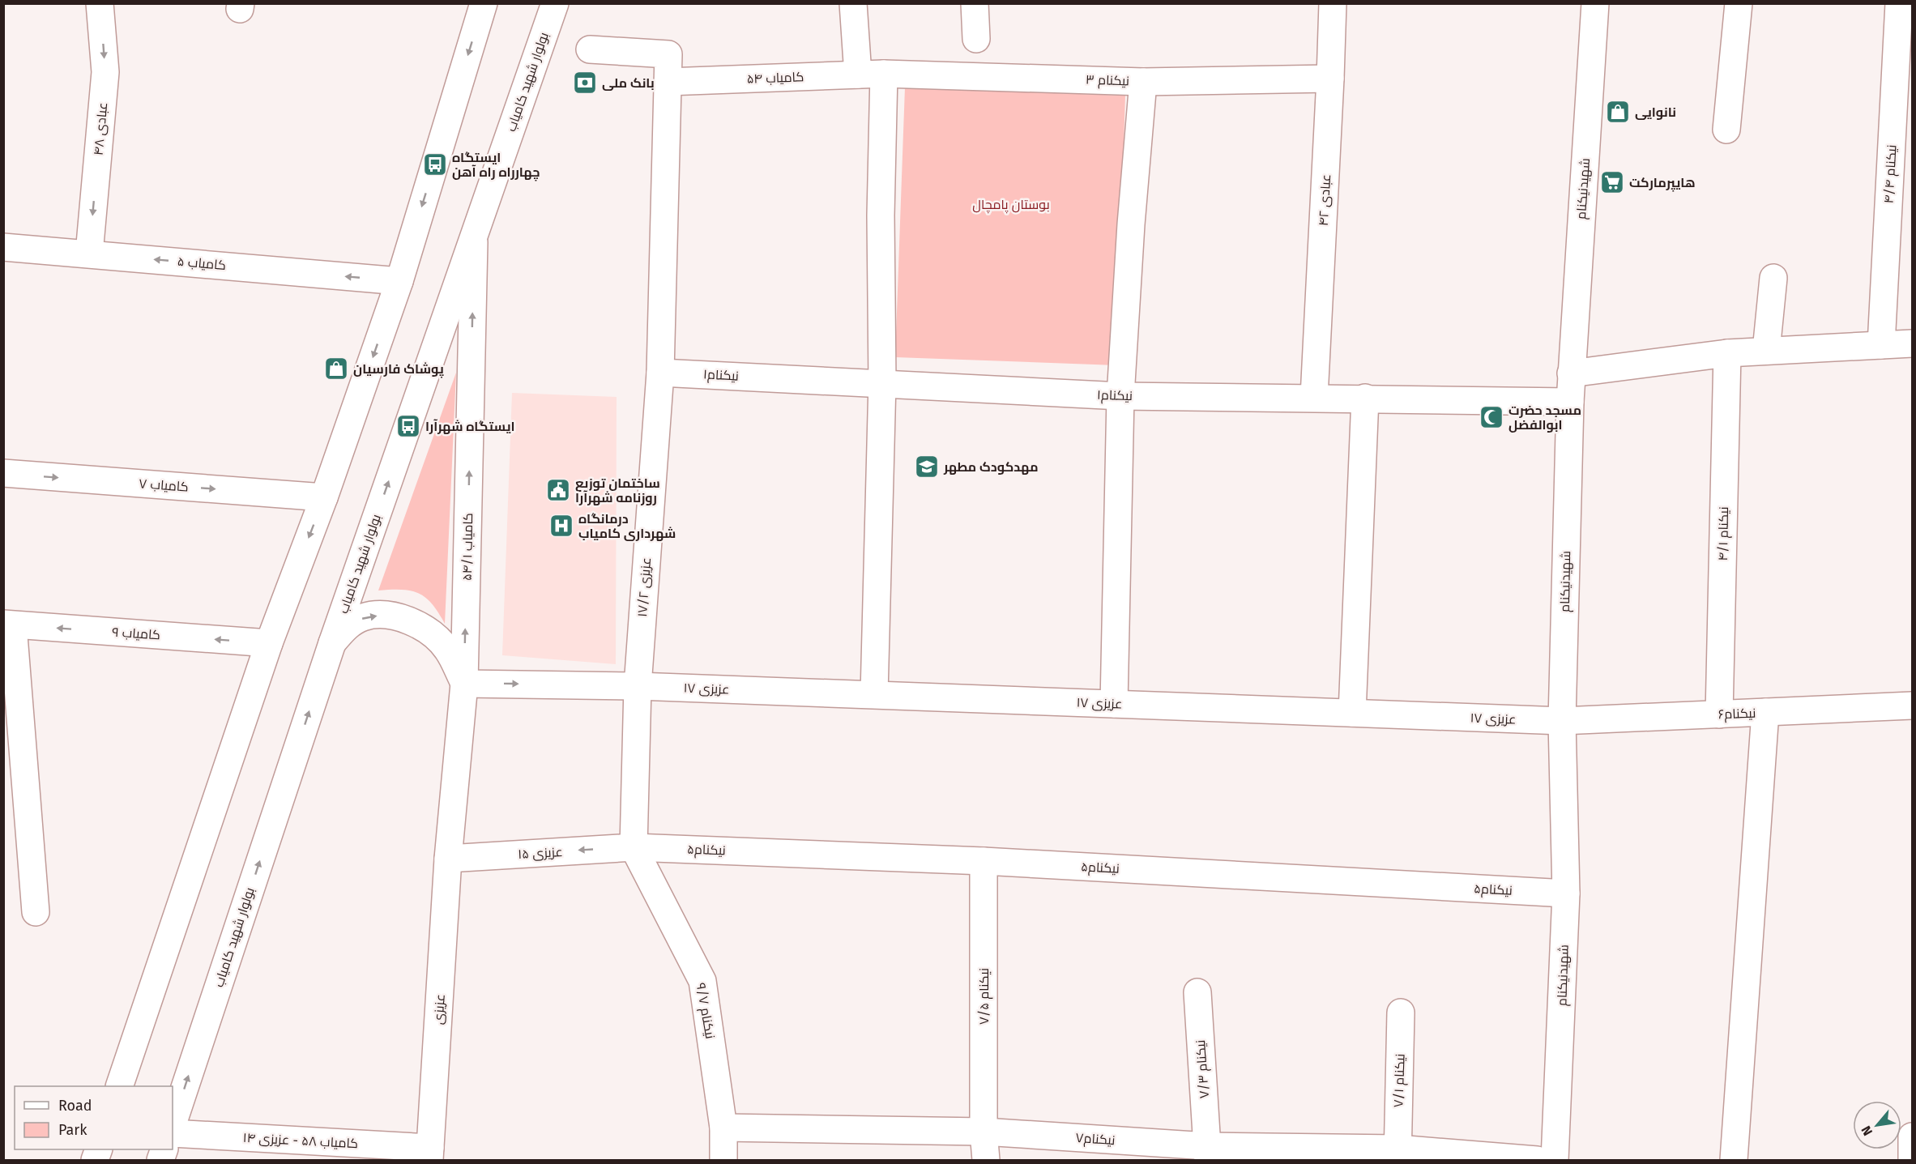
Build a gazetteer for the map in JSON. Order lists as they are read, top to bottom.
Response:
{
  "streets": {
    "street": [
      "کامیاب ۵۴",
      "نیکنام ۳",
      "بولوار شهید کامیاب",
      "عبادی ۴۸",
      "نیکنام ۴/۴",
      "شهیدنیکنام",
      "عبادی ۴۲",
      "کامیاب ۵",
      "نیکنام۱",
      "کامیاب ۷",
      "نیکنام ۴/۱",
      "کامیاب ۵۴/۱",
      "عزیزی ۱۷/۲",
      "کامیاب ۹",
      "عزیزی ۱۷",
      "نیکنام۶",
      "نیکنام۵",
      "عزیزی ۱۵",
      "نیکنام ۷/۵",
      "عزیزی",
      "نیکنام ۹/۷",
      "نیکنام ۷/۳",
      "نیکنام ۷/۱",
      "نیکنام۷",
      "کامیاب ۵۸ - عزیزی ۱۴"
    ]
  },
  "crossings": [
    ["کامیاب ۵۴", "نیکنام ۳"],
    ["کامیاب ۵۴", "عزیزی ۱۷/۲"],
    ["نیکنام ۳", "عبادی ۴۲"],
    ["بولوار شهید کامیاب", "کامیاب ۵۴/۱"],
    ["عبادی ۴۸", "کامیاب ۵"],
    ["شهیدنیکنام", "نیکنام۱"],
    ["شهیدنیکنام", "عزیزی ۱۷"],
    ["شهیدنیکنام", "نیکنام۶"],
    ["شهیدنیکنام", "نیکنام۵"],
    ["عبادی ۴۲", "نیکنام۱"],
    ["نیکنام۱", "عزیزی ۱۷/۲"],
    ["نیکنام ۴/۱", "نیکنام۶"],
    ["کامیاب ۵۴/۱", "عزیزی ۱۷"],
    ["کامیاب ۵۴/۱", "عزیزی ۱۵"],
    ["کامیاب ۵۴/۱", "عزیزی"],
    ["عزیزی ۱۷/۲", "عزیزی ۱۷"],
    ["عزیزی ۱۷", "نیکنام۶"],
    ["نیکنام۵", "عزیزی ۱۵"],
    ["نیکنام۵", "نیکنام ۷/۵"],
    ["نیکنام۵", "نیکنام ۹/۷"],
    ["عزیزی ۱۵", "عزیزی"],
    ["عزیزی ۱۵", "نیکنام ۹/۷"],
    ["نیکنام ۷/۵", "نیکنام۷"],
    ["عزیزی", "کامیاب ۵۸ - عزیزی ۱۴"],
    ["نیکنام ۹/۷", "نیکنام۷"],
    ["نیکنام ۷/۳", "نیکنام۷"],
    ["نیکنام ۷/۱", "نیکنام۷"]
  ],
  "one_way": [
    "عبادی ۴۸",
    "کامیاب ۵",
    "کامیاب ۷",
    "کامیاب ۹",
    "عزیزی ۱۵"
  ],
  "parks": ["بوستان پامچال"],
  "places": {
    "bank": ["بانک ملی"],
    "shop": ["نانوایی", "پوشاک فارسیان"],
    "bus stop": ["ایستگاه چهارراه راه آهن", "ایستگاه شهرآرا"],
    "supermarket": ["هایپرمارکت"],
    "mosque": ["مسجد حضرت ابوالفضل"],
    "school or university": ["مهدکودک مطهر"],
    "public building": ["ساختمان توزیع روزنامه شهرآرا"],
    "hospital": ["درمانگاه شهرداری کامیاب"]
  },
  "legend": ["Road", "Park"],
  "north": "bottom left"
}
